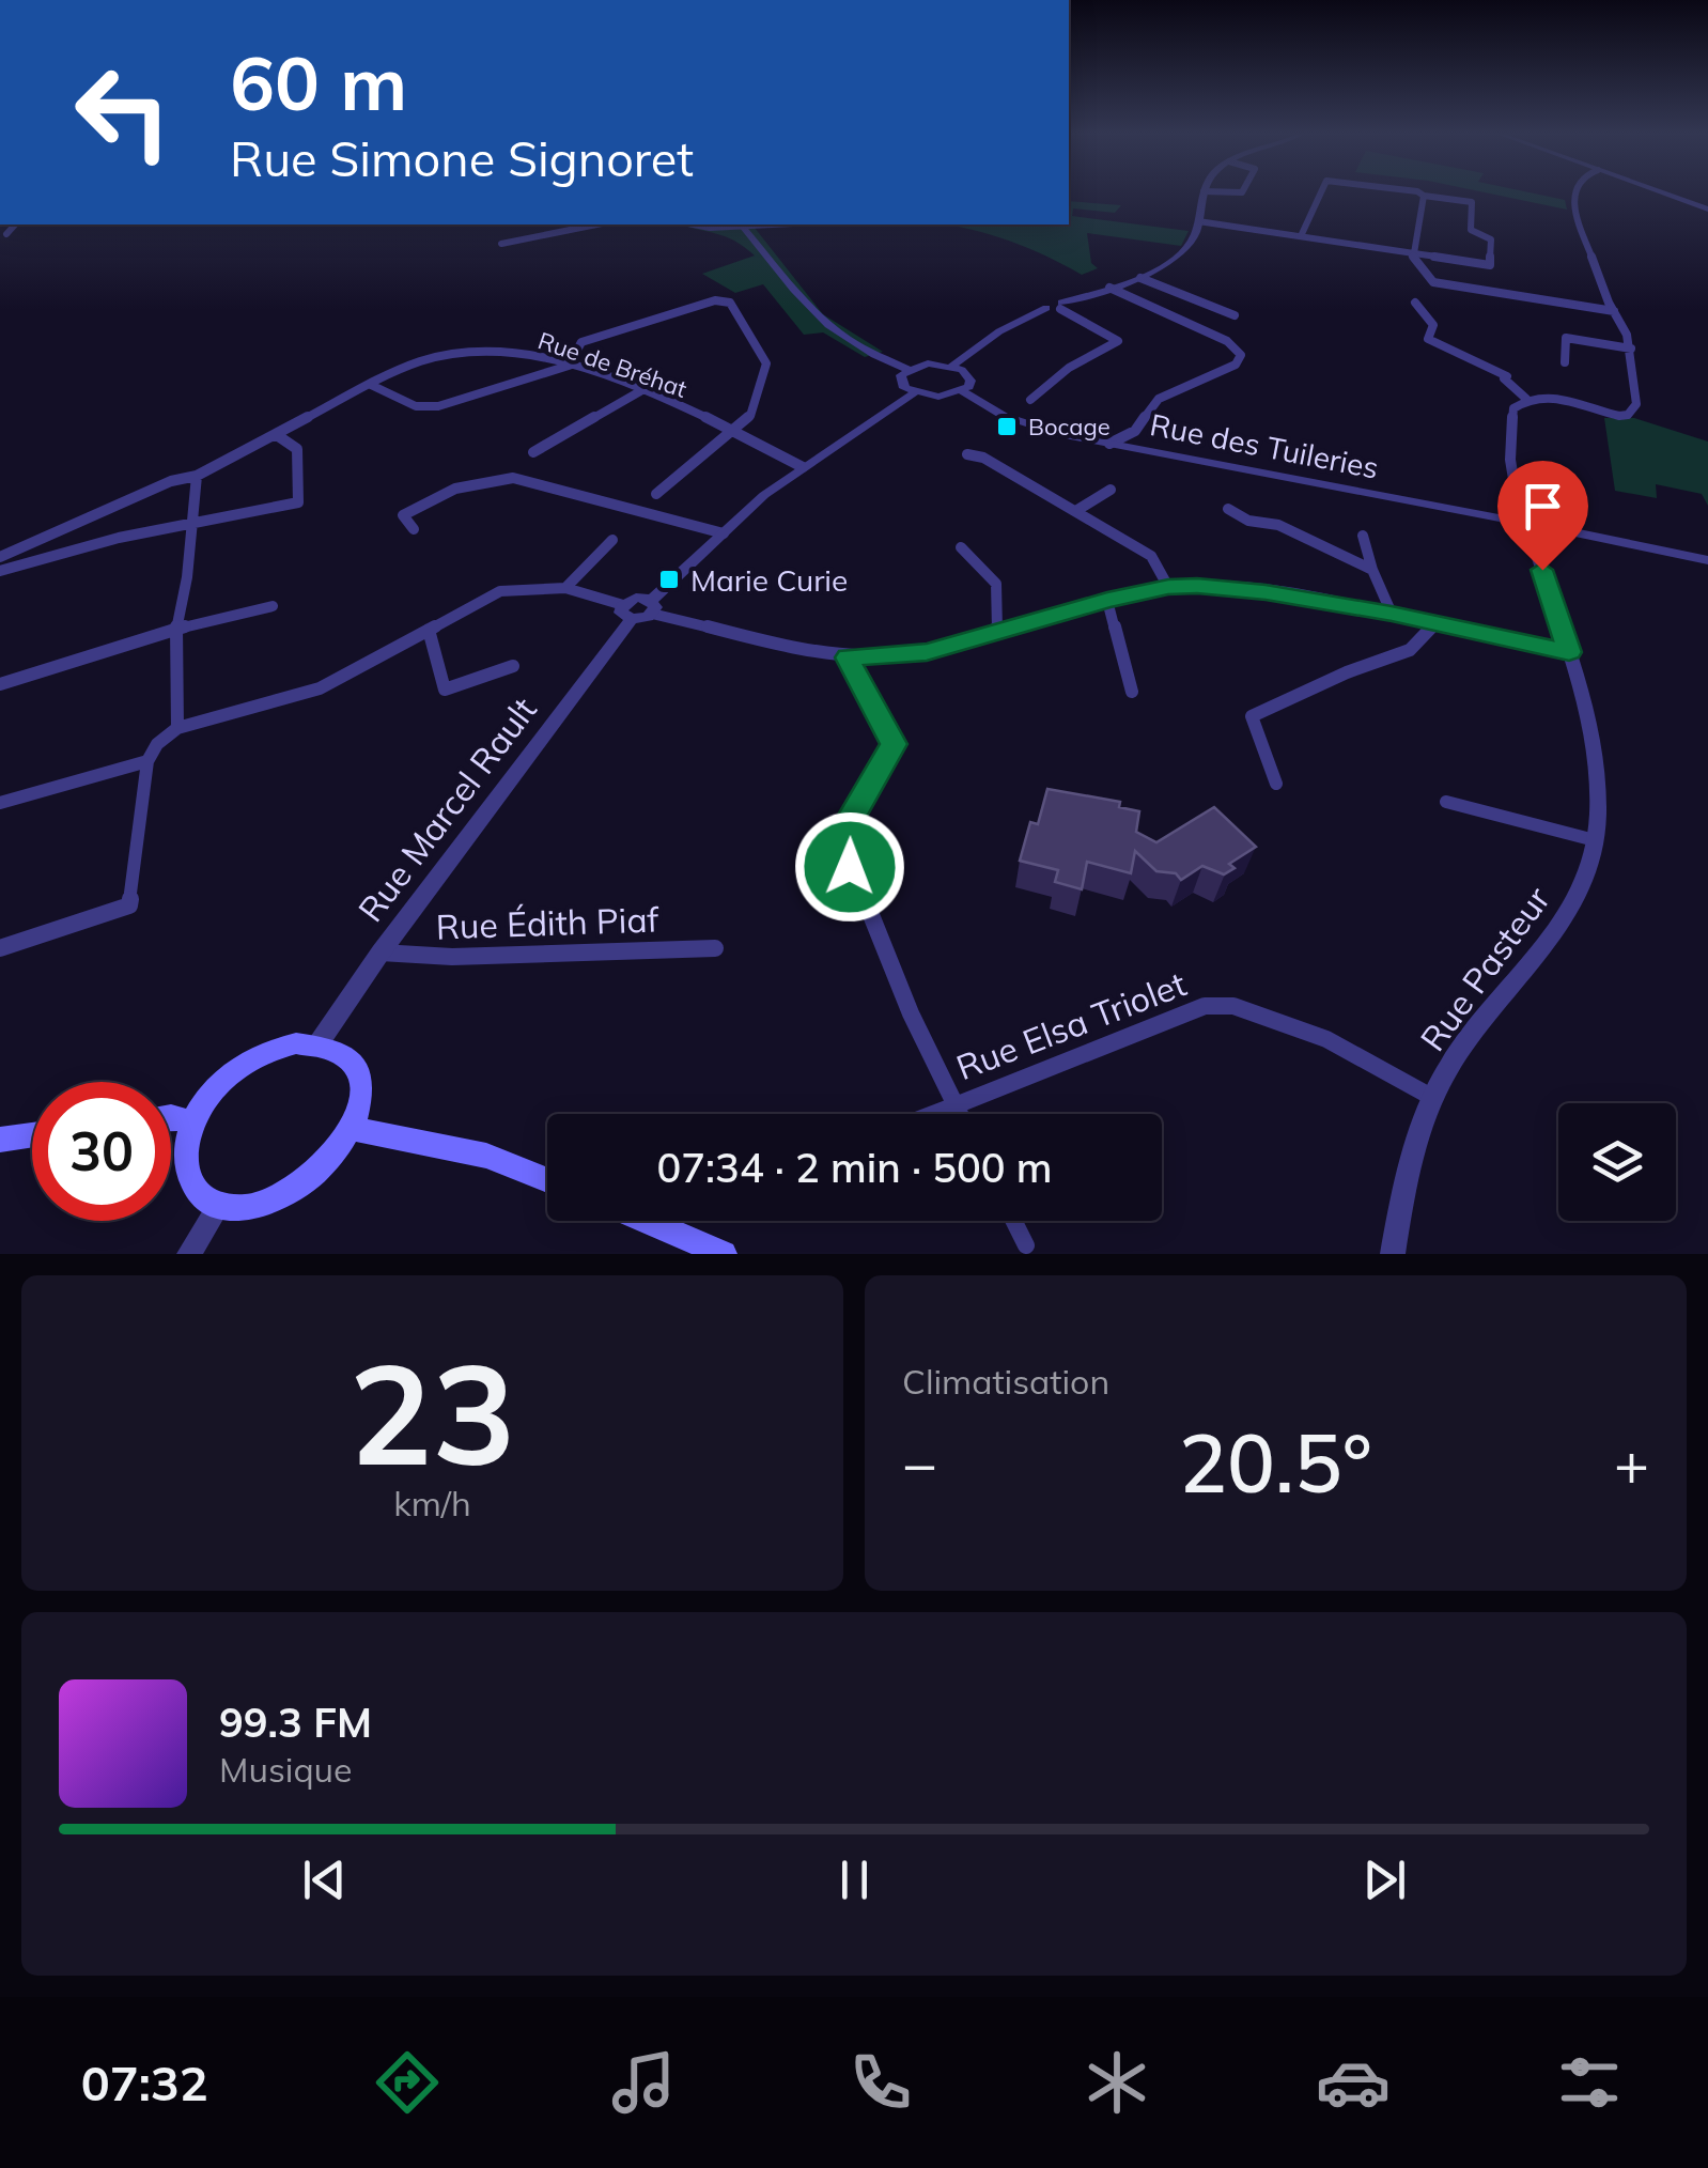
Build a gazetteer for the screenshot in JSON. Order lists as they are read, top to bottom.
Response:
{
  "streets": {
    "street": [
      "Rue de Bréhat",
      "Rue des Tuileries",
      "Rue Marcel Rault",
      "Rue Édith Piaf",
      "Rue Pasteur",
      "Rue Elsa Triolet"
    ]
  },
  "crossings": [
    ["Rue des Tuileries", "Rue Pasteur"],
    ["Rue Marcel Rault", "Rue Édith Piaf"],
    ["Rue Pasteur", "Rue Elsa Triolet"]
  ],
  "places": {
    "transit": ["Bocage", "Marie Curie"]
  },
  "page": {
    "turn": ["60 m", "Rue Simone Signoret"],
    "limit": "30",
    "trip": "07:34 · 2 min · 500 m",
    "tile": [
      ["23", "km/h"],
      "Climatisation"
    ],
    "heat": ["−", "20.5°", "+"],
    "song": ["99.3 FM", "Musique"],
    "tabs": "07:32"
  }
}
